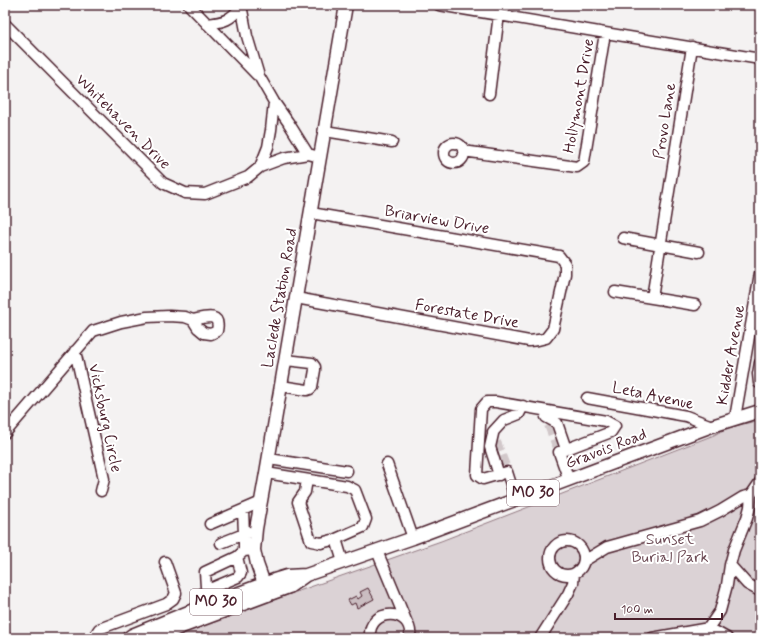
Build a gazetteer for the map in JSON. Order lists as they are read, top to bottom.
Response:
{
  "streets": {
    "main road": ["Laclede Station Road", "Gravois Road", "MO 30"],
    "street": [
      "Hollymont Drive",
      "Provo Lane",
      "Whitehaven Drive",
      "Briarview Drive",
      "Forestate Drive",
      "Kidder Avenue",
      "Leta Avenue",
      "Vicksburg Circle"
    ]
  },
  "crossings": [
    ["Whitehaven Drive", "Laclede Station Road"],
    ["Briarview Drive", "Laclede Station Road"],
    ["Briarview Drive", "Forestate Drive"],
    ["Laclede Station Road", "Forestate Drive"],
    ["Laclede Station Road", "Gravois Road"],
    ["Kidder Avenue", "Gravois Road"],
    ["Leta Avenue", "Gravois Road"]
  ],
  "parks": ["Sunset Burial Park"],
  "scale_bar": "100 m"
}
